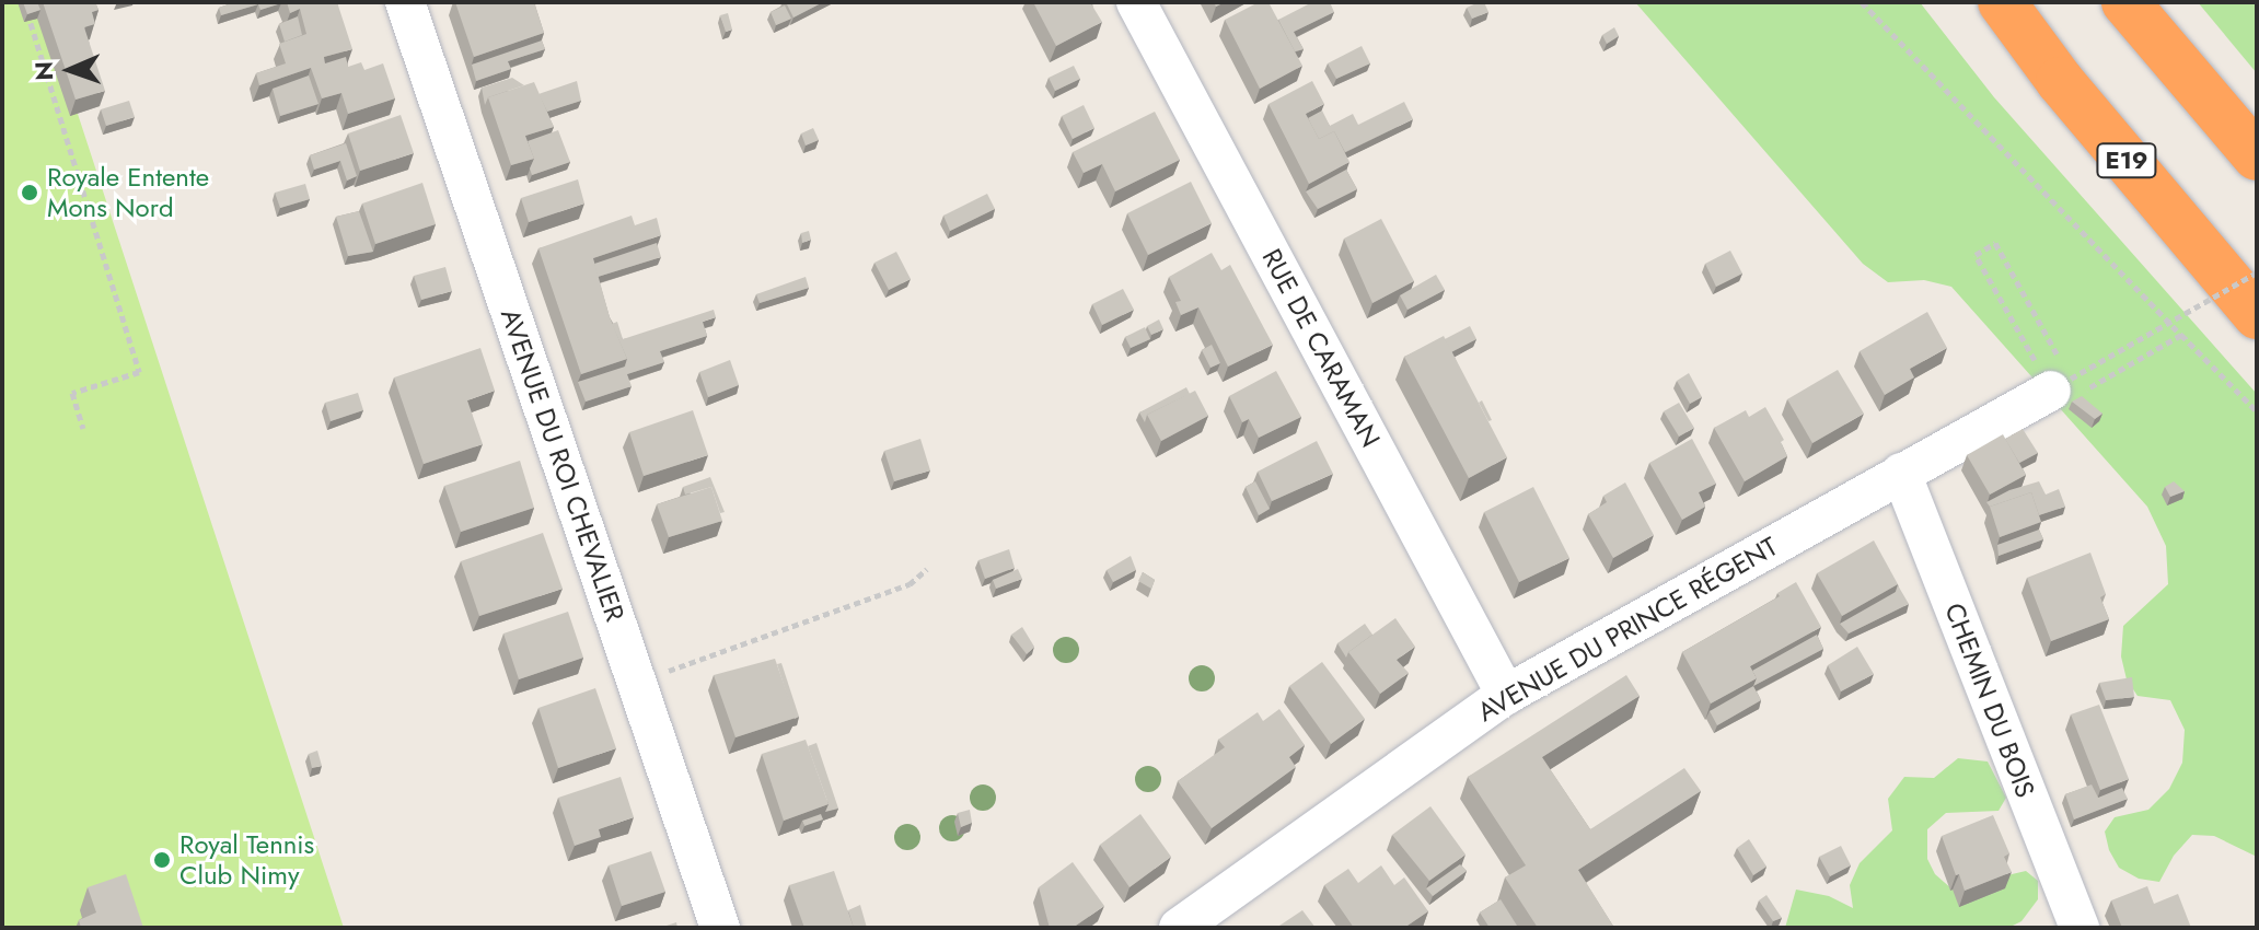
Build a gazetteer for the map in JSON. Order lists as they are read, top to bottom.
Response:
{
  "streets": {
    "highway": ["E19"],
    "street": [
      "RUE DE CARAMAN",
      "AVENUE DU ROI CHEVALIER",
      "AVENUE DU PRINCE RÉGENT",
      "CHEMIN DU BOIS"
    ]
  },
  "crossings": [
    ["RUE DE CARAMAN", "AVENUE DU PRINCE RÉGENT"],
    ["AVENUE DU PRINCE RÉGENT", "CHEMIN DU BOIS"]
  ],
  "places": ["Royale Entente Mons Nord", "Royal Tennis Club Nimy"],
  "north": "left"
}
